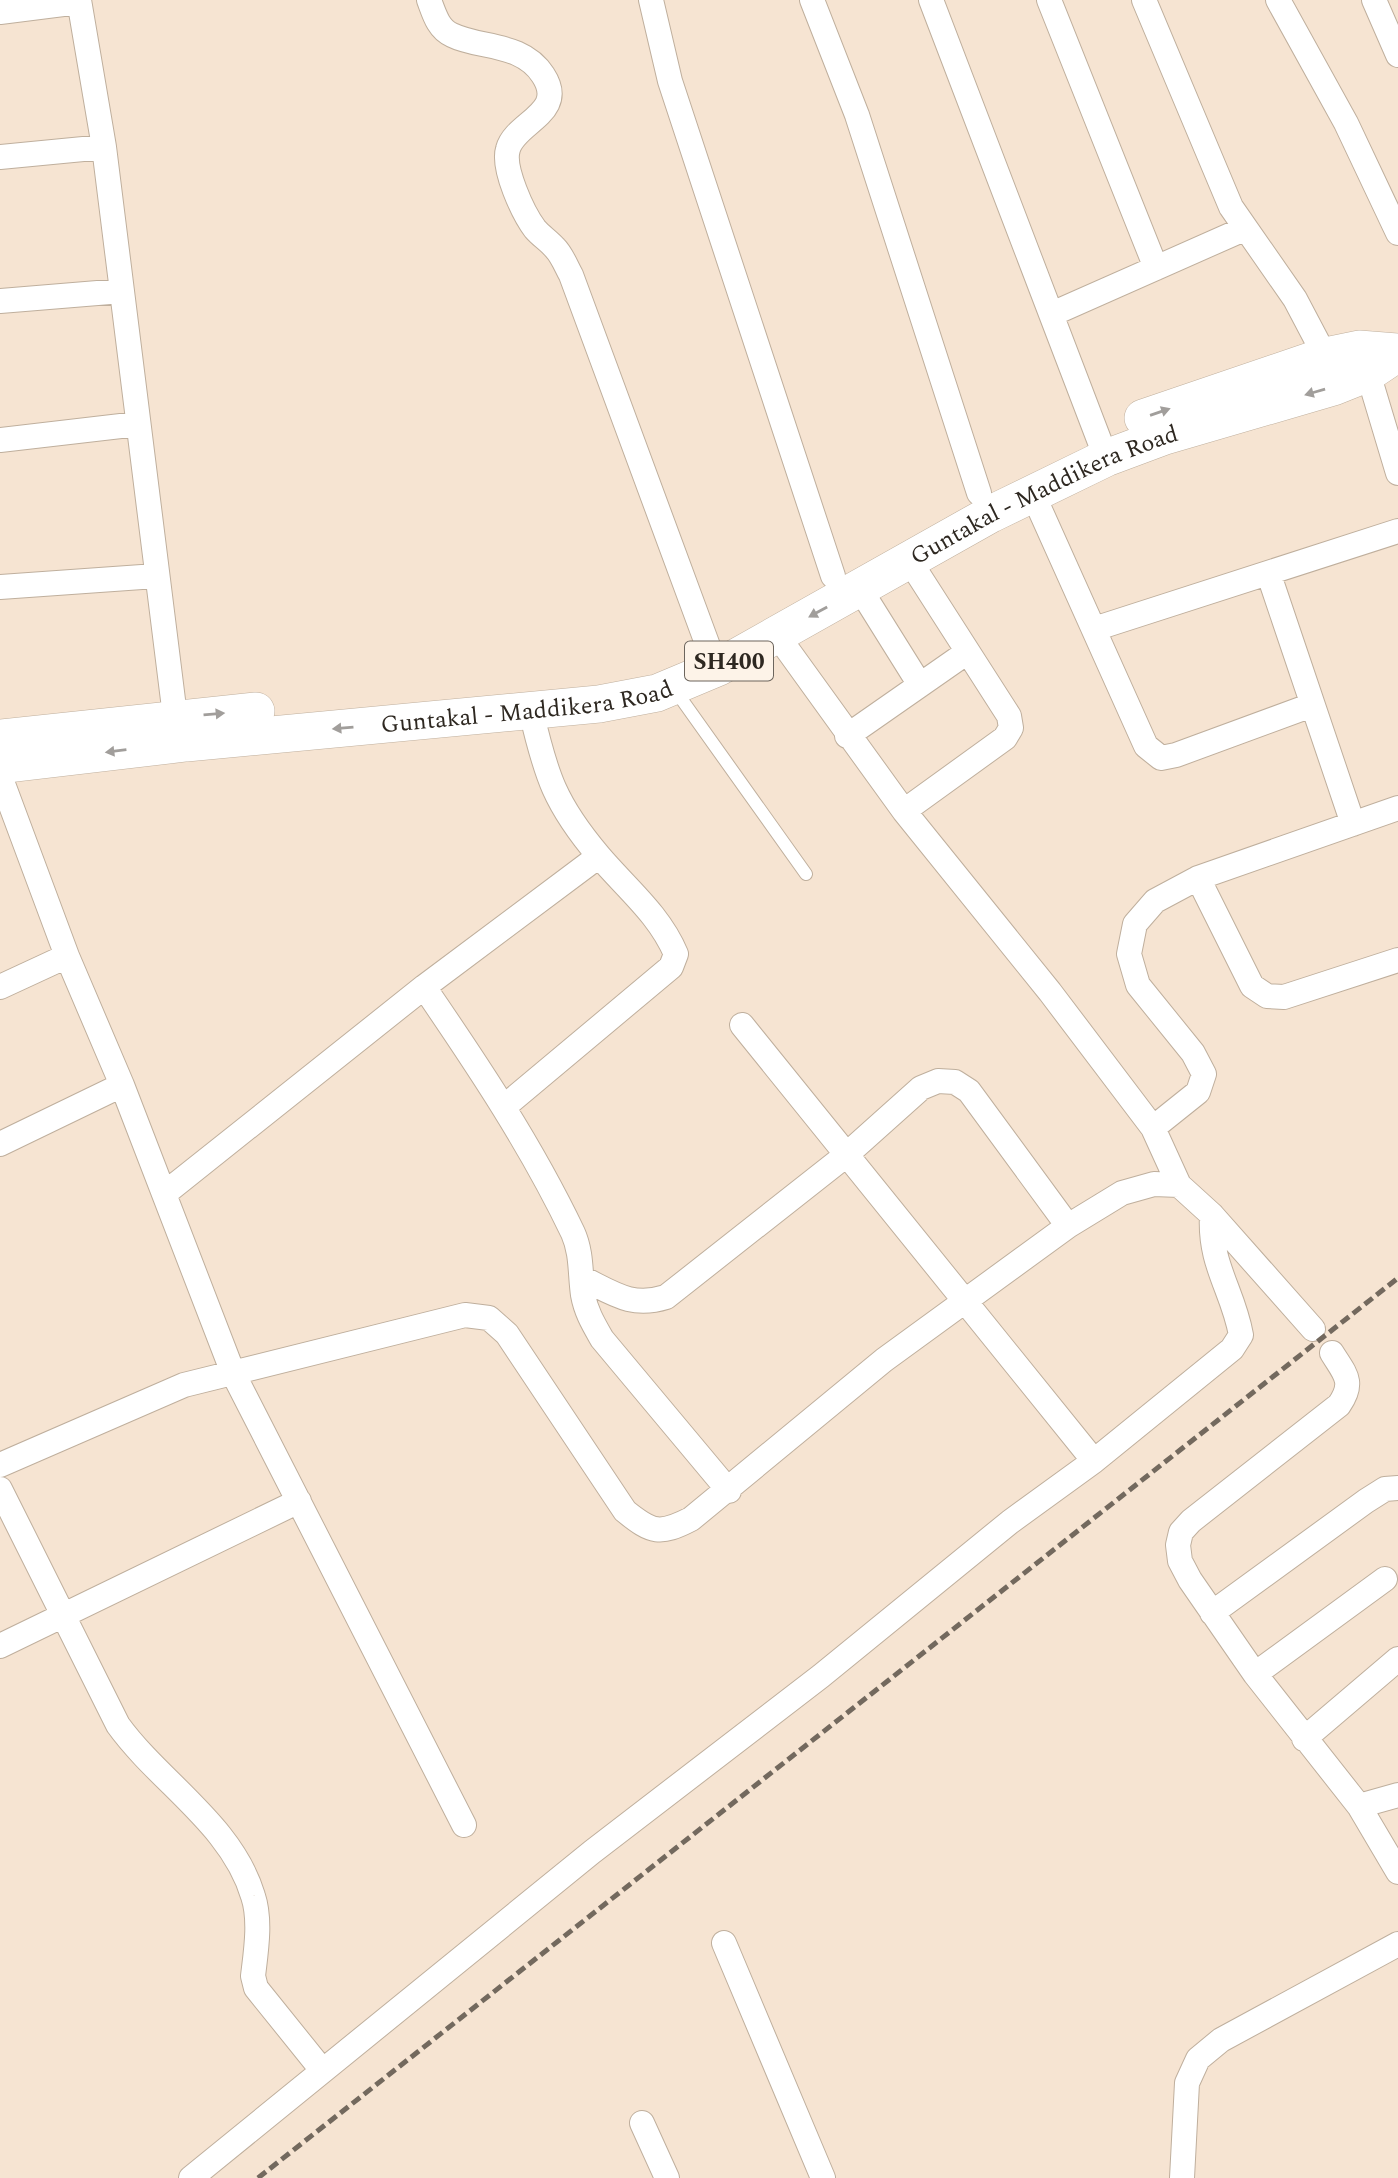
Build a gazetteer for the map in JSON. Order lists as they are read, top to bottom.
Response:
{
  "streets": {
    "main road": ["Guntakal - Maddikera Road", "SH400"]
  }
}
